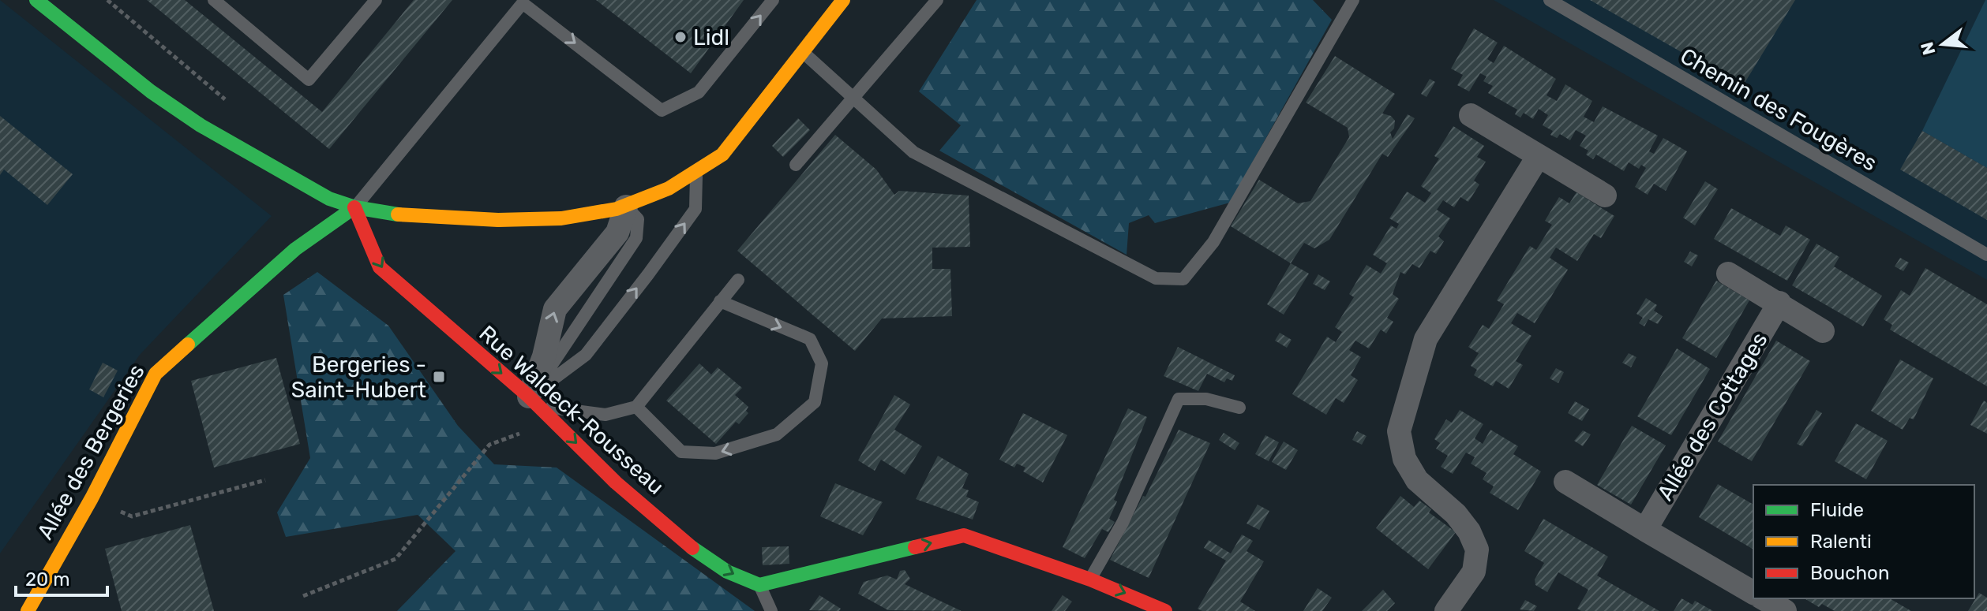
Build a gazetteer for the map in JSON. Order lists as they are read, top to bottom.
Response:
{
  "streets": {
    "street": ["Rue Waldeck-Rousseau", "Allée des Cottages", "Allée des Bergeries"],
    "lane": ["Chemin des Fougères"]
  },
  "crossings": [
    ["Rue Waldeck-Rousseau", "Allée des Bergeries"]
  ],
  "one_way": ["Rue Waldeck-Rousseau"],
  "places": {
    "other": ["Lidl"],
    "transit": ["Bergeries - Saint-Hubert"]
  },
  "legend": ["Fluide", "Ralenti", "Bouchon"],
  "scale_bar": "20 m",
  "north": "left"
}
